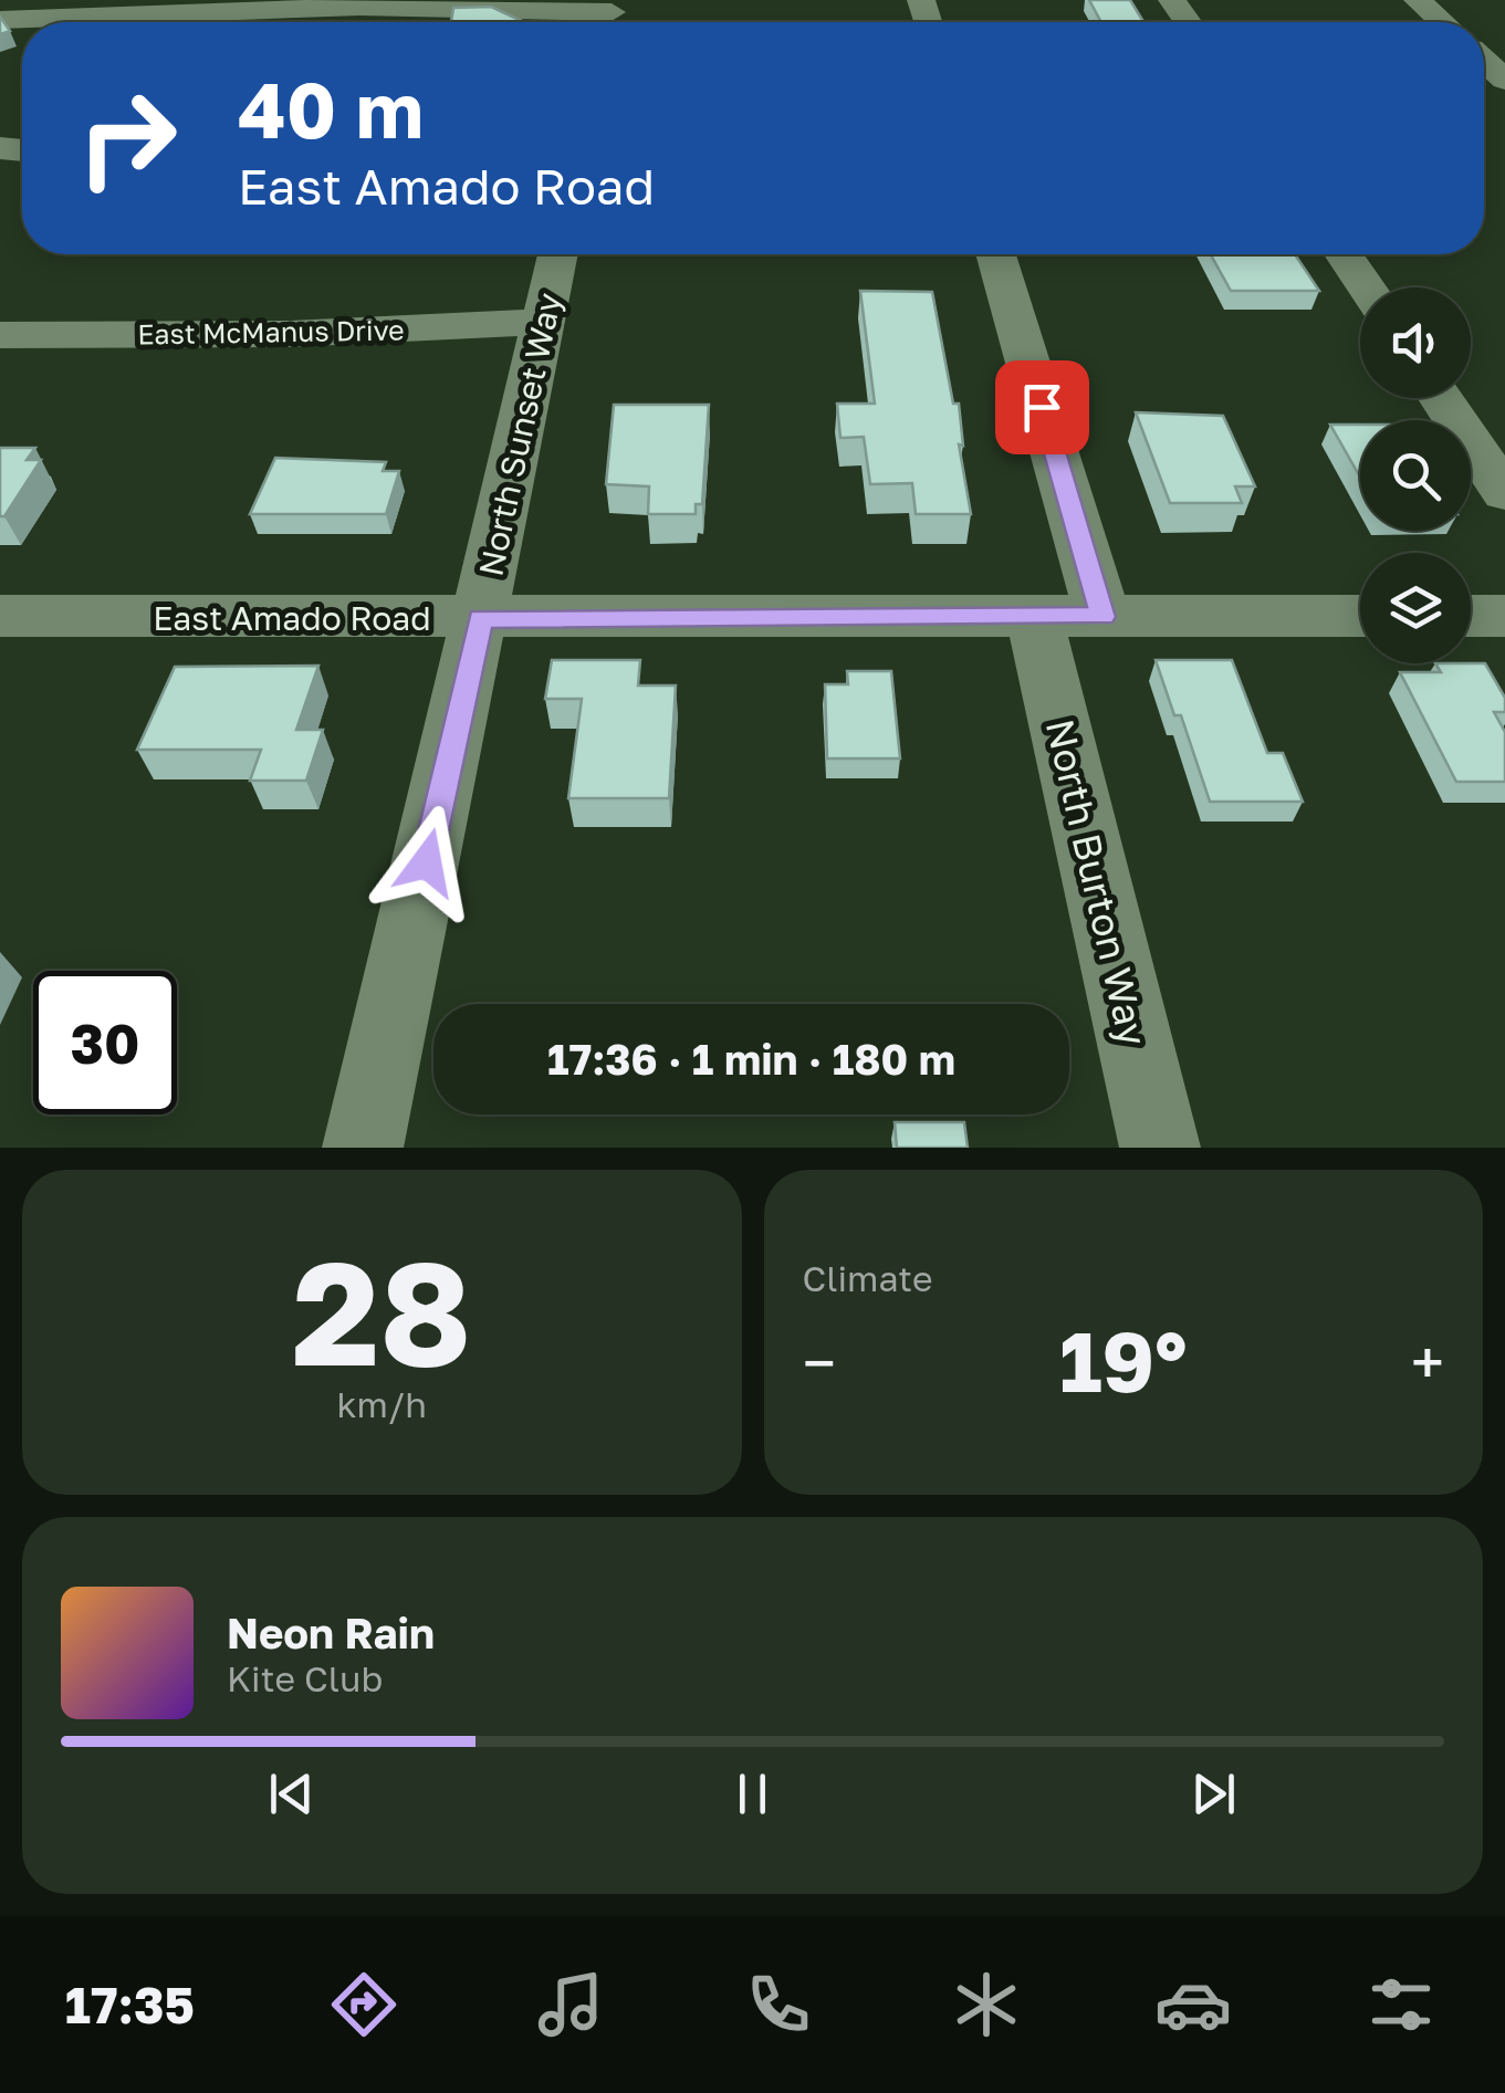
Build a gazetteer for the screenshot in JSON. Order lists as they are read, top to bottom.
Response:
{
  "streets": {
    "street": [
      "East McManus Drive",
      "North Sunset Way",
      "East Amado Road",
      "North Burton Way"
    ]
  },
  "crossings": [
    ["East McManus Drive", "North Sunset Way"],
    ["North Sunset Way", "East Amado Road"],
    ["East Amado Road", "North Burton Way"]
  ],
  "page": {
    "turn": ["40 m", "East Amado Road"],
    "limit": "30",
    "trip": "17:36 · 1 min · 180 m",
    "tile": [
      ["28", "km/h"],
      "Climate"
    ],
    "heat": ["−", "19°", "+"],
    "song": ["Neon Rain", "Kite Club"],
    "tabs": "17:35"
  }
}
